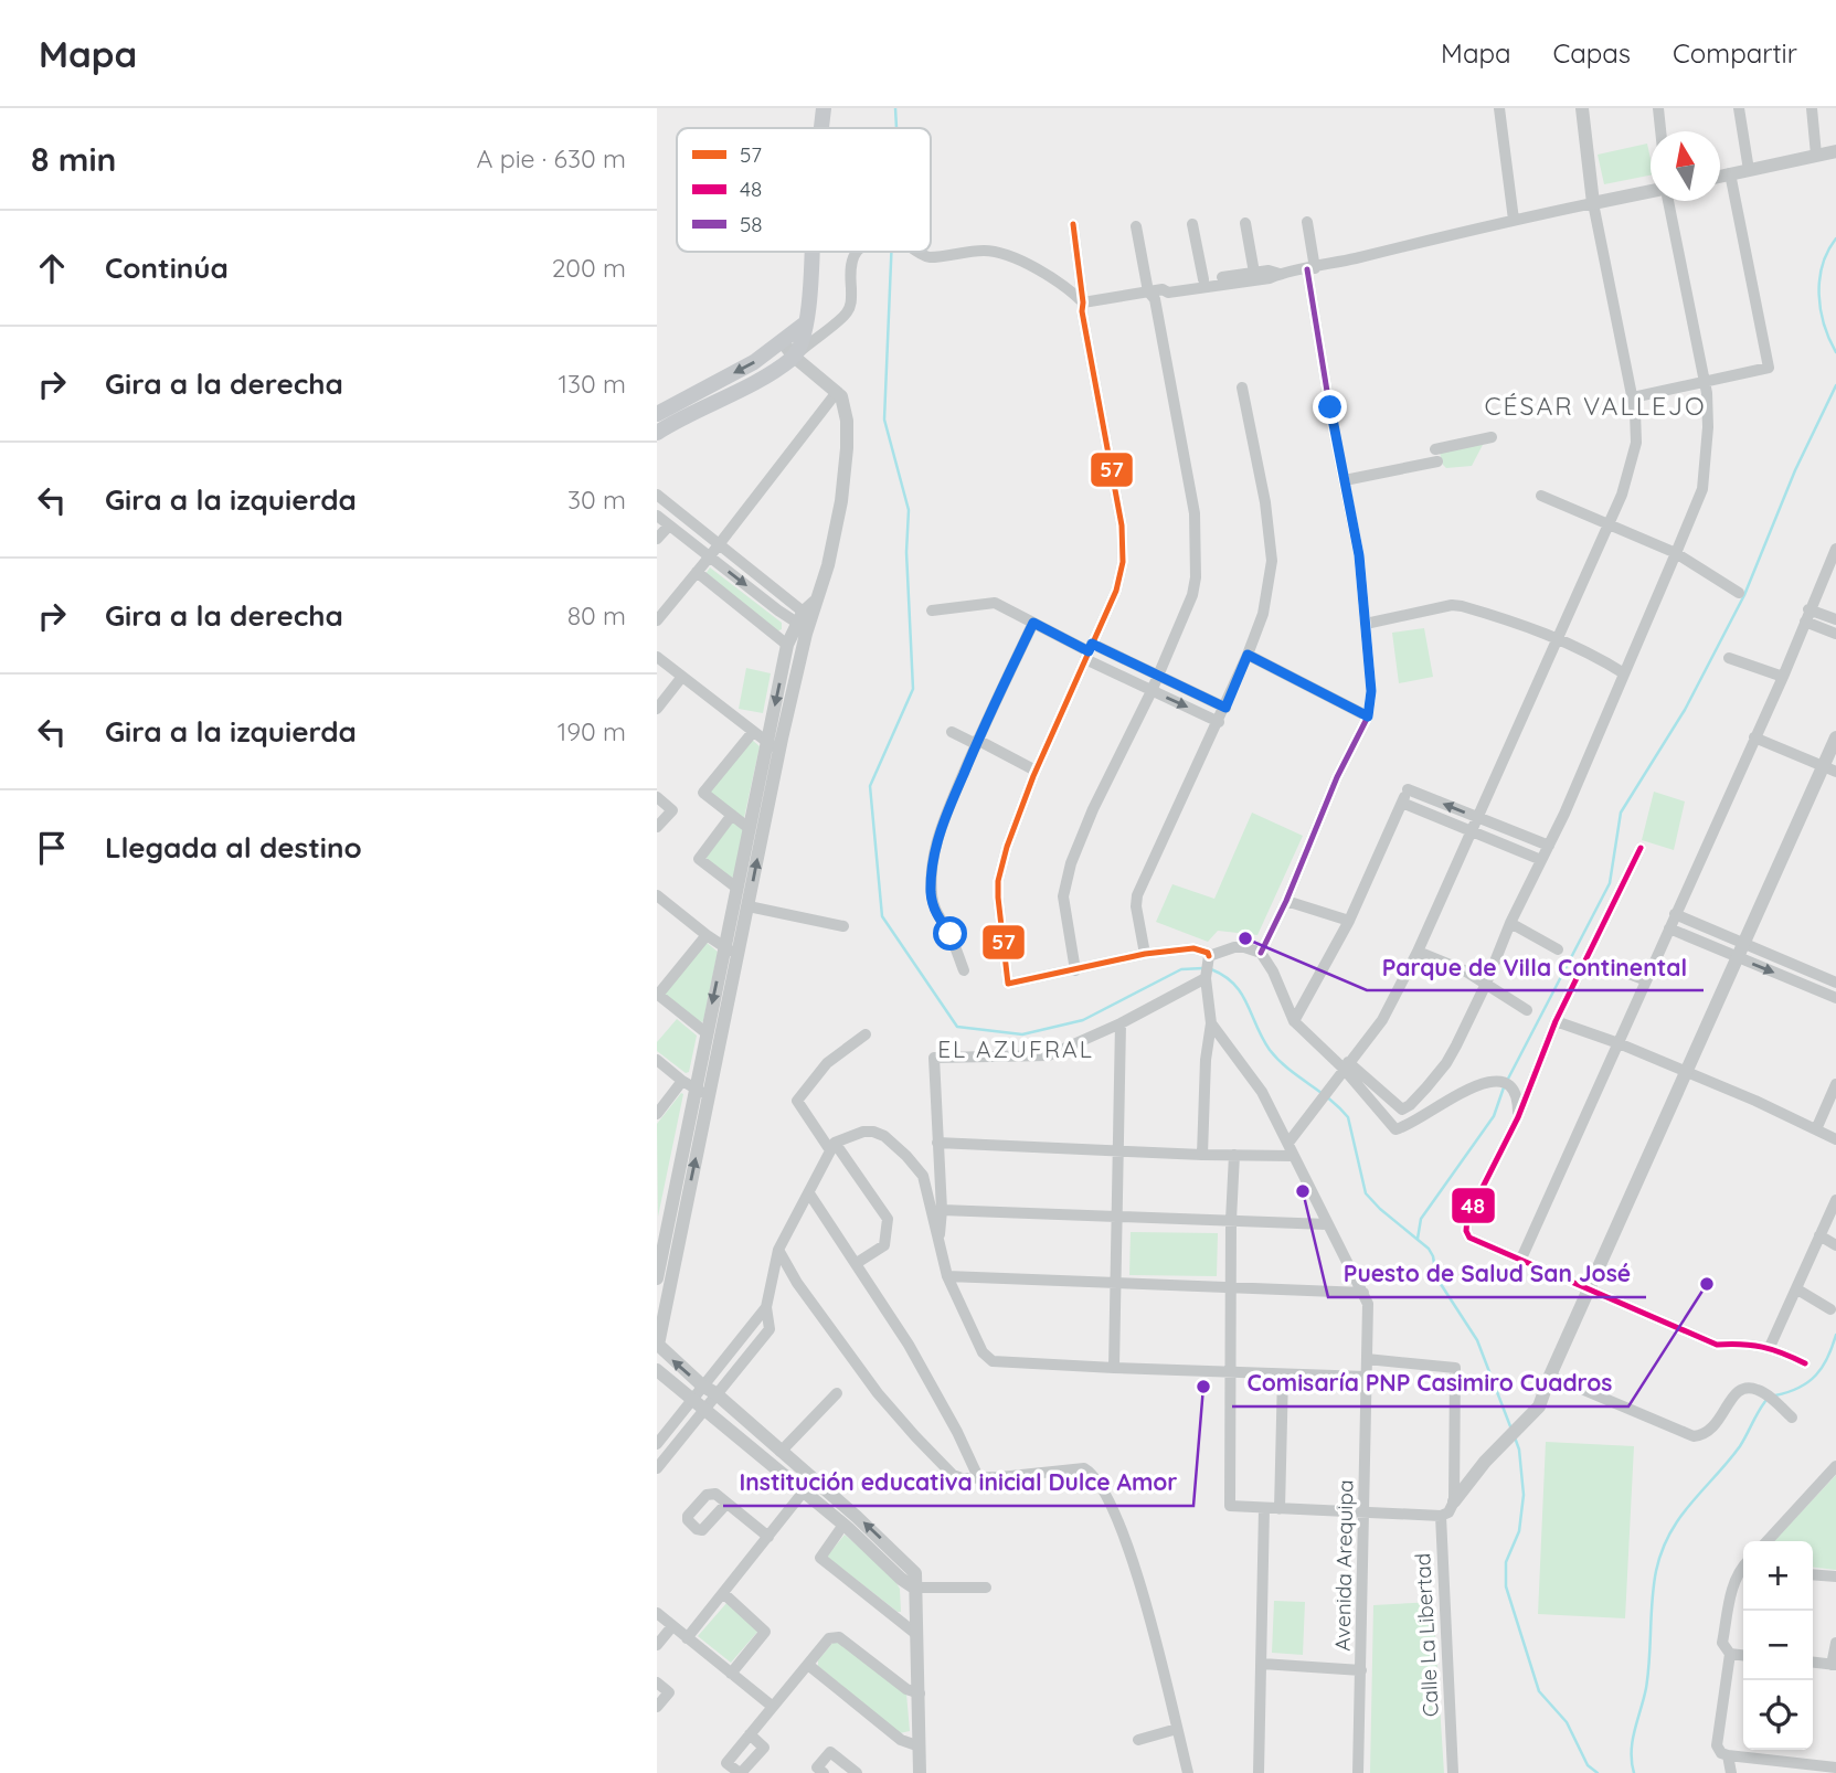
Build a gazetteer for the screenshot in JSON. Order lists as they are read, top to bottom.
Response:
{
  "streets": {
    "street": ["Avenida Arequipa", "Calle La Libertad"]
  },
  "districts": ["CÉSAR VALLEJO", "EL AZUFRAL"],
  "places": [
    "Parque de Villa Continental",
    "Puesto de Salud San José",
    "Comisaría PNP Casimiro Cuadros",
    "Institución educativa inicial Dulce Amor"
  ],
  "lines": ["transit line 57", "transit line 58", "transit line 48"],
  "legend": ["57", "48", "58"],
  "north": "top",
  "page": {
    "header": "Mapa",
    "nav": ["Mapa", "Capas", "Compartir"],
    "heading": ["8 min", "A pie · 630 m"],
    "list": [
      ["Continúa", "200 m"],
      ["Gira a la derecha", "130 m"],
      ["Gira a la izquierda", "30 m"],
      ["Gira a la derecha", "80 m"],
      ["Gira a la izquierda", "190 m"],
      "Llegada al destino"
    ],
    "map_buttons": ["+", "−"]
  }
}
